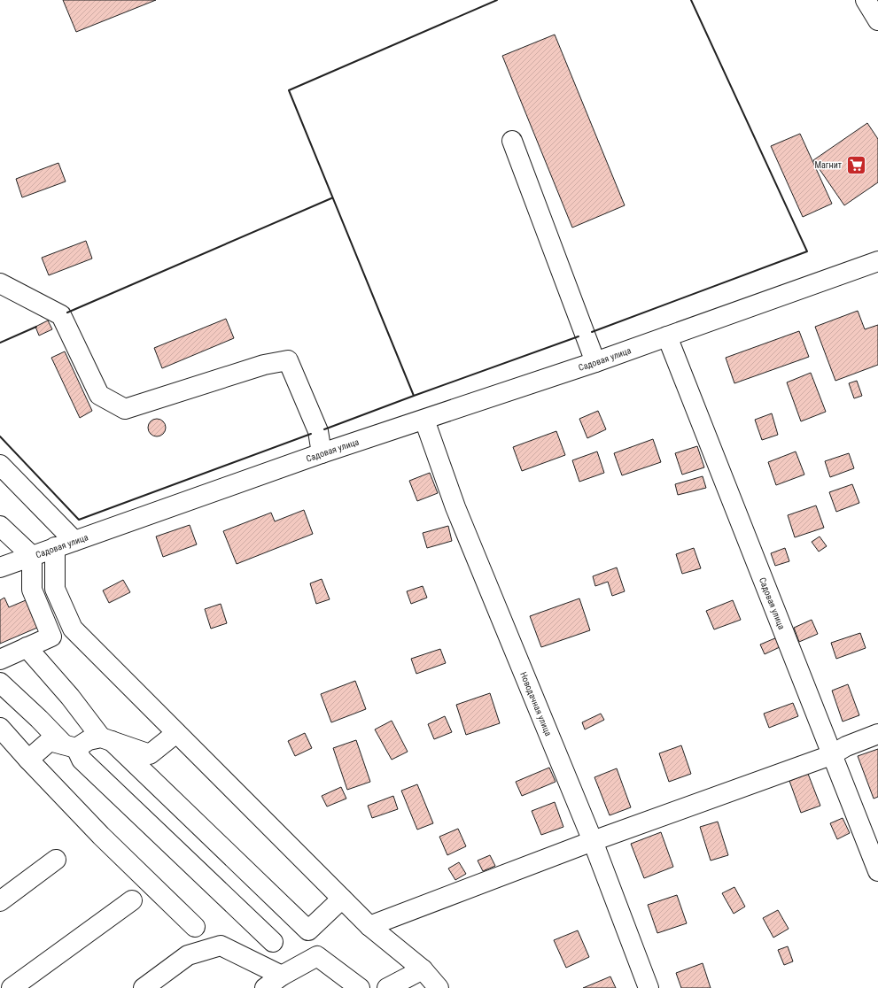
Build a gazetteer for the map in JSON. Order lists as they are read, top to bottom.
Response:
{
  "streets": {
    "street": ["Садовая улица", "Новодачная улица"]
  },
  "crossings": [
    ["Садовая улица", "Новодачная улица"]
  ],
  "places": {
    "supermarket": ["Магнит"]
  }
}
